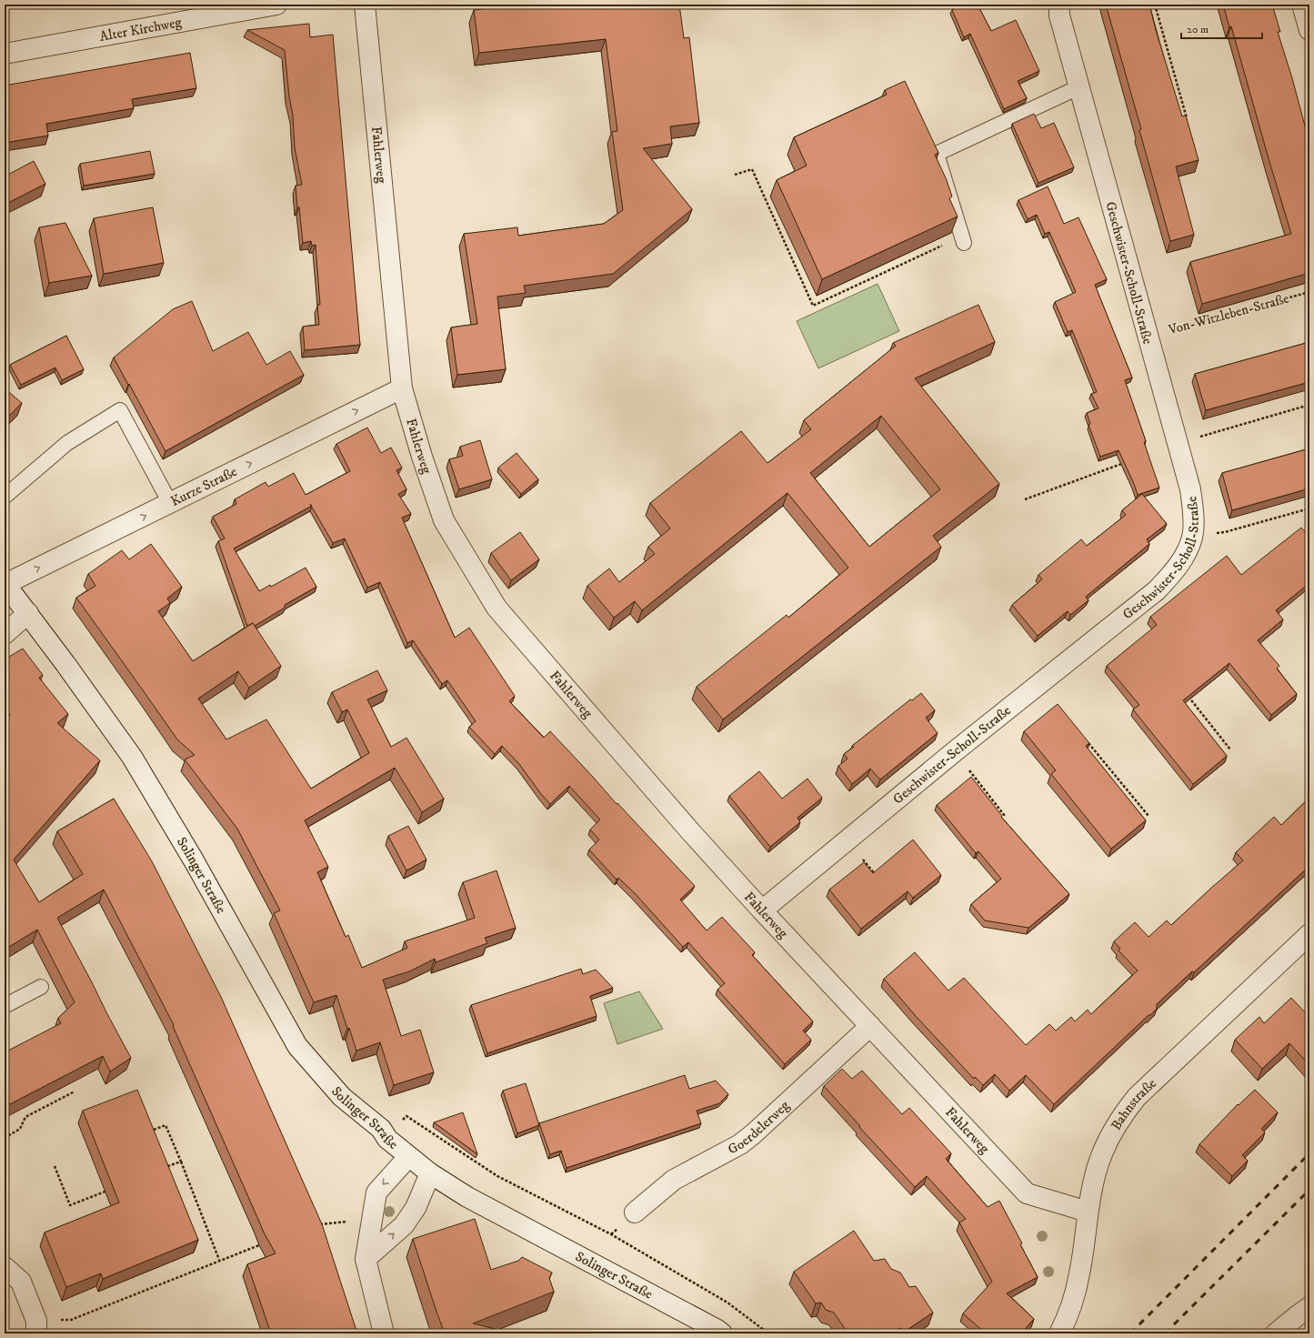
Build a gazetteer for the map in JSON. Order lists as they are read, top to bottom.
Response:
{
  "streets": {
    "street": [
      "Alter Kirchweg",
      "Fahlerweg",
      "Geschwister-Scholl-Straße",
      "Kurze Straße",
      "Solinger Straße",
      "Bahnstraße",
      "Goerdelerweg"
    ],
    "path": ["Von-Witzleben-Straße"]
  },
  "crossings": [
    ["Fahlerweg", "Geschwister-Scholl-Straße"],
    ["Fahlerweg", "Kurze Straße"],
    ["Fahlerweg", "Bahnstraße"],
    ["Fahlerweg", "Goerdelerweg"],
    ["Geschwister-Scholl-Straße", "Von-Witzleben-Straße"],
    ["Kurze Straße", "Solinger Straße"]
  ],
  "one_way": ["Kurze Straße"],
  "scale_bar": "20 m"
}
